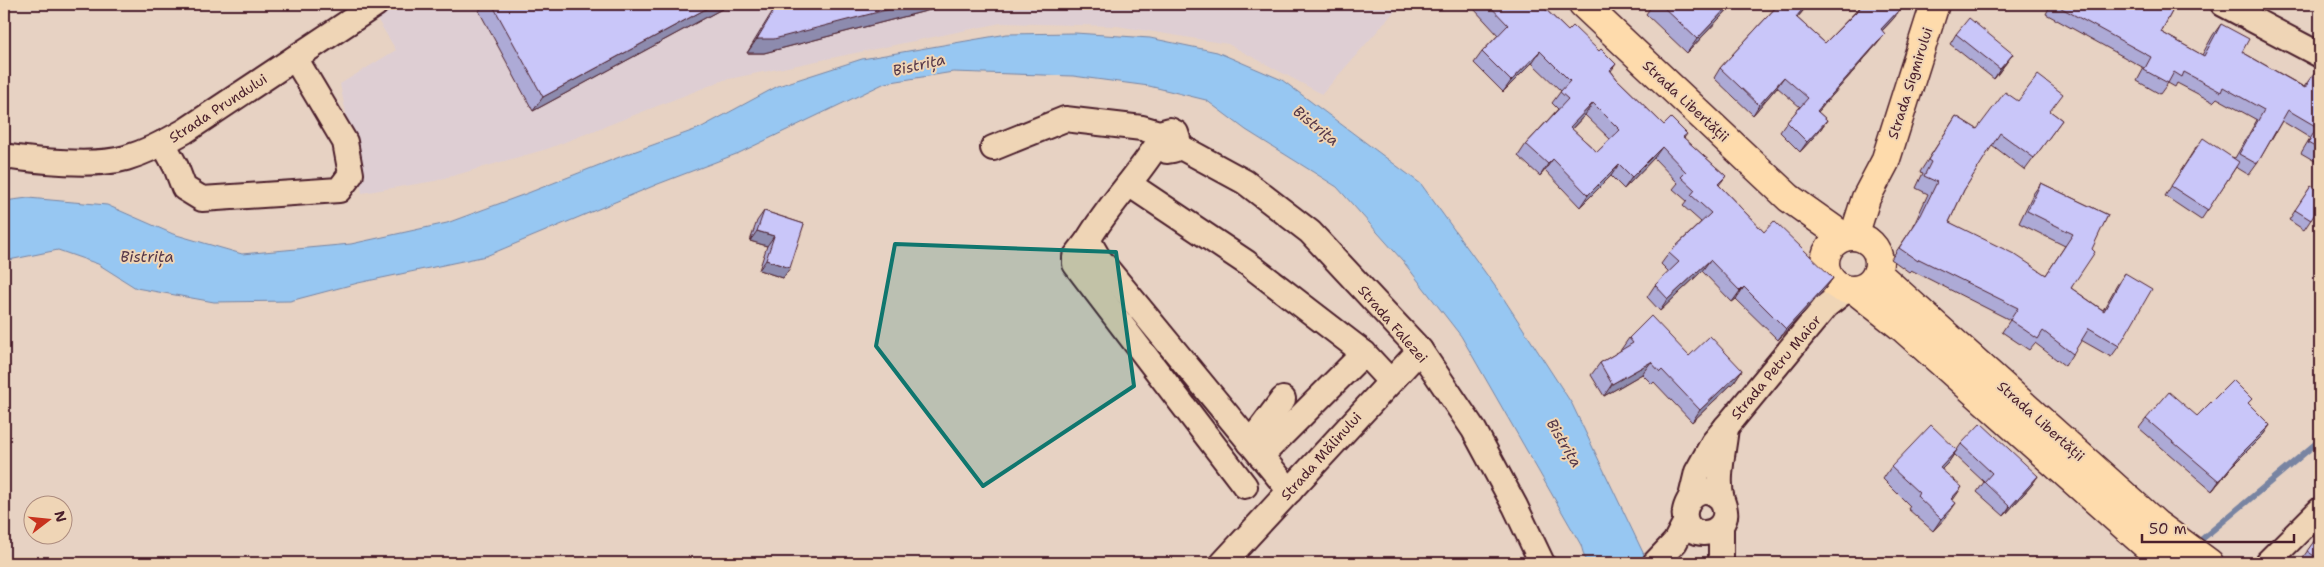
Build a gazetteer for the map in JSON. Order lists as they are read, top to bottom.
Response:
{
  "streets": {
    "main road": ["Strada Sigmirului", "Strada Libertății"],
    "street": [
      "Strada Prundului",
      "Strada Falezei",
      "Strada Petru Maior",
      "Strada Mălinului"
    ]
  },
  "crossings": [
    ["Strada Sigmirului", "Strada Libertății"],
    ["Strada Libertății", "Strada Petru Maior"],
    ["Strada Falezei", "Strada Mălinului"]
  ],
  "water": ["Bistrița"],
  "scale_bar": "50 m",
  "north": "right"
}
